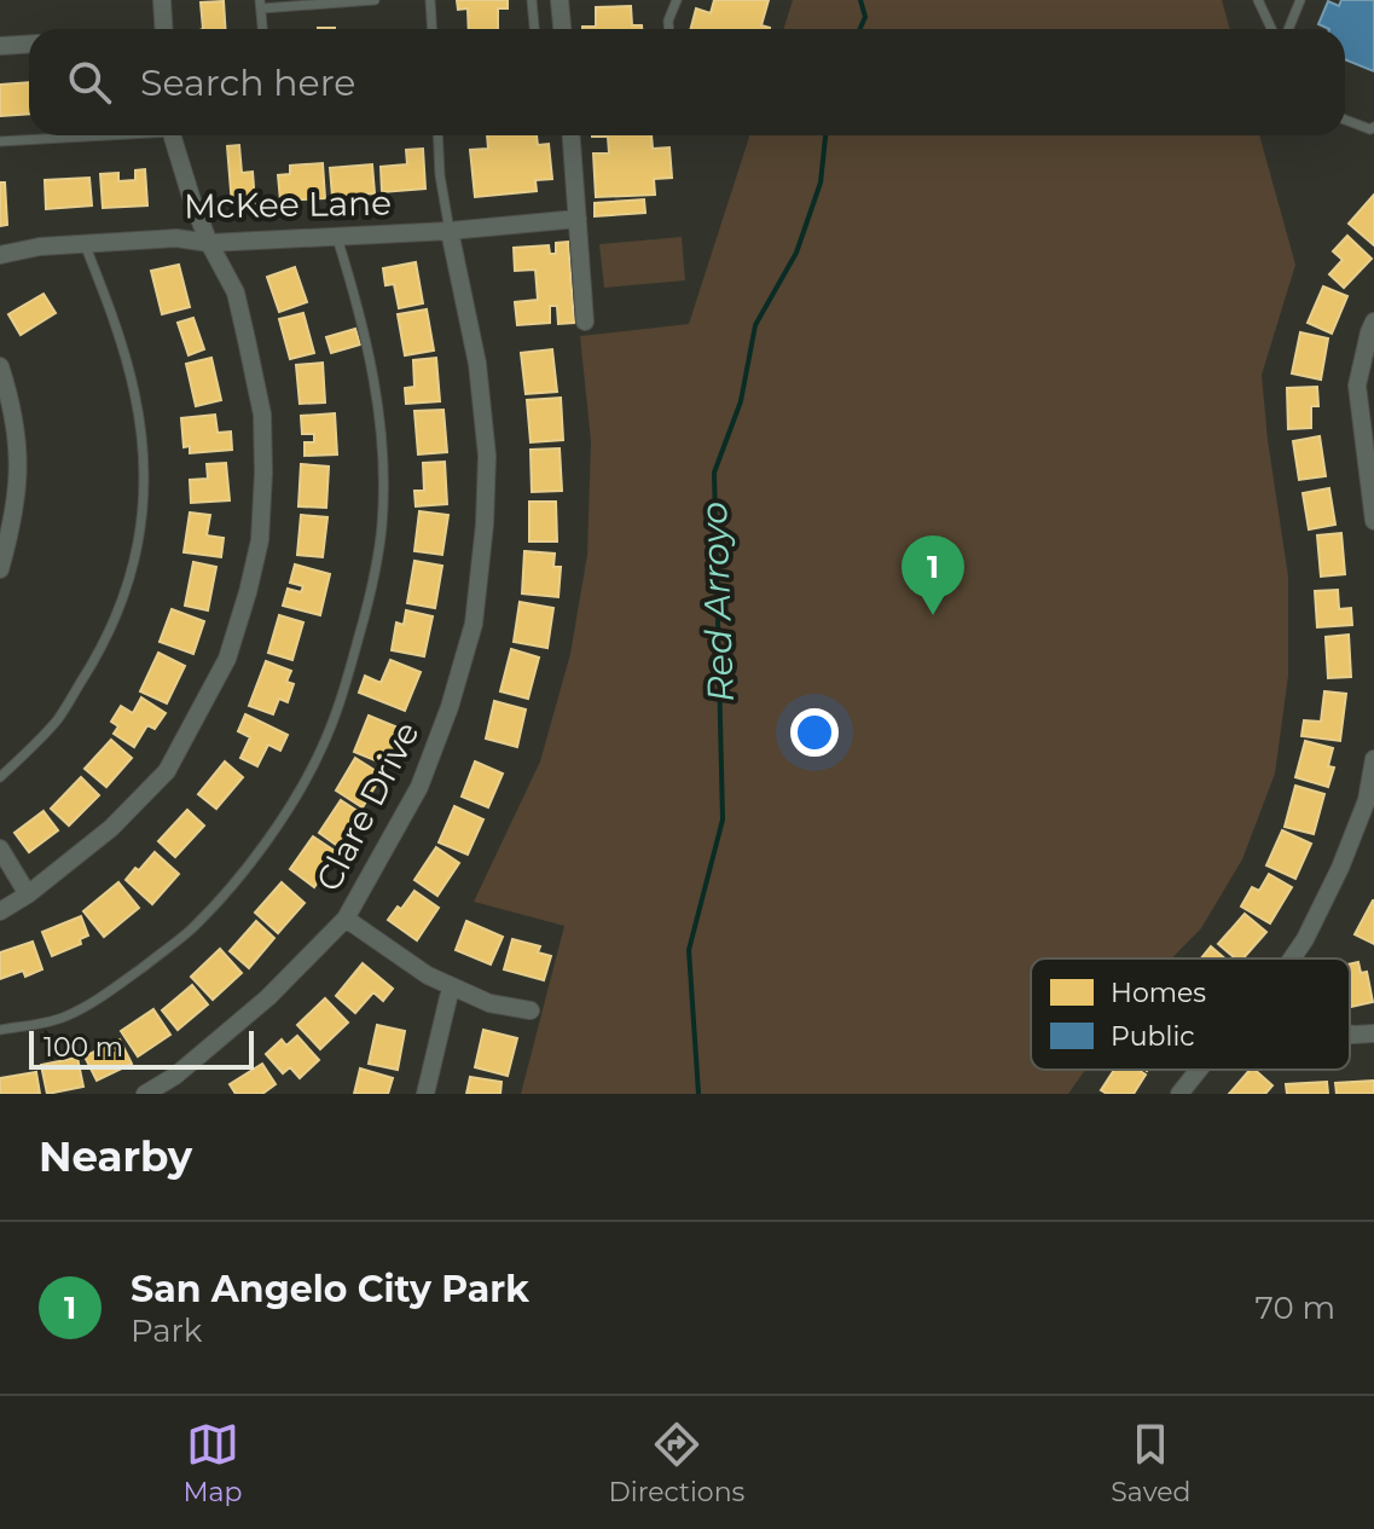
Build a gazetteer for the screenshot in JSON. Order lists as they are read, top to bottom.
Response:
{
  "streets": {
    "street": ["McKee Lane", "Clare Drive"]
  },
  "crossings": [
    ["McKee Lane", "Clare Drive"]
  ],
  "water": ["Red Arroyo"],
  "legend": ["Homes", "Public"],
  "scale_bar": "100 m",
  "page": {
    "search": "Search here",
    "pins": "1",
    "scale": "100 m",
    "heading": "Nearby",
    "list": [
      {
        "mark": "1",
        "name": "San Angelo City Park",
        "note": "Park",
        "value": "70 m"
      }
    ],
    "nav": ["Map", "Directions", "Saved"]
  }
}
